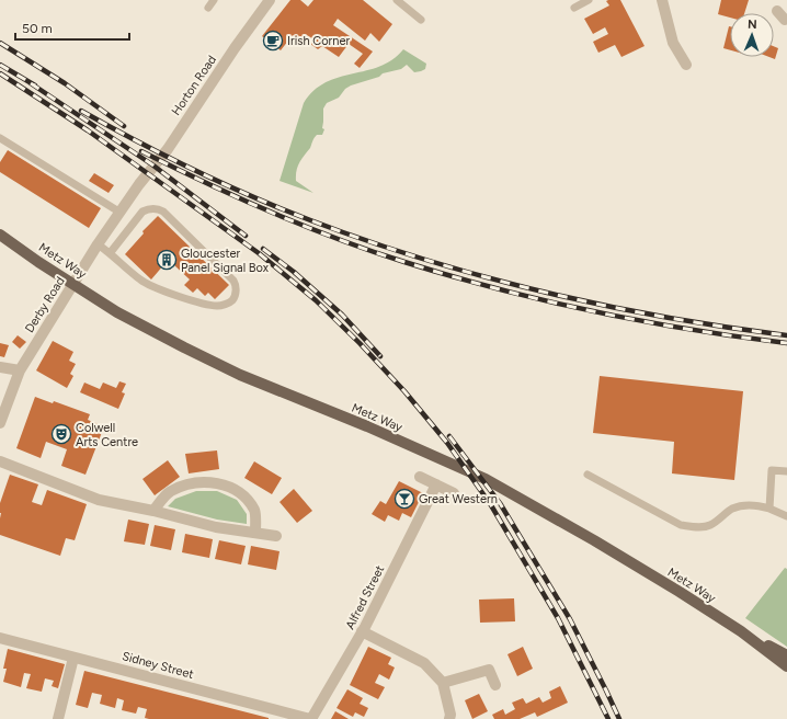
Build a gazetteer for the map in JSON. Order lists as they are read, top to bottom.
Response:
{
  "streets": {
    "main road": ["Metz Way"],
    "street": [
      "Horton Road",
      "Derby Road",
      "Alfred Street",
      "Sidney Street"
    ]
  },
  "crossings": [
    ["Horton Road", "Derby Road"],
    ["Alfred Street", "Sidney Street"]
  ],
  "places": {
    "cafe": ["Irish Corner"],
    "building": ["Gloucester Panel Signal Box"],
    "theatre": ["Colwell Arts Centre"],
    "bar": ["Great Western"]
  },
  "scale_bar": "50 m",
  "north": "top"
}
